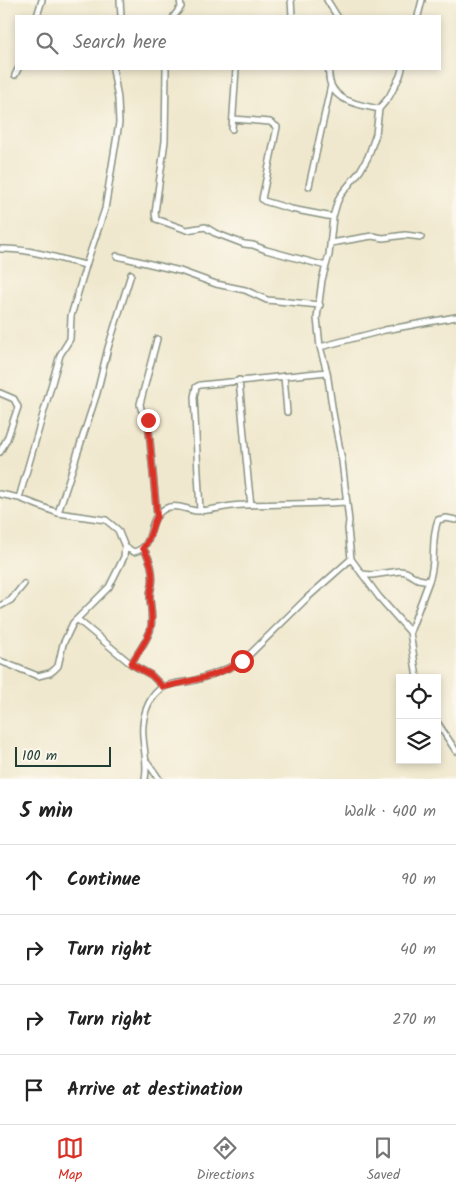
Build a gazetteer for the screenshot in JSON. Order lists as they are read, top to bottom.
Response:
{
  "scale_bar": "100 m",
  "page": {
    "search": "Search here",
    "scale": "100 m",
    "heading": ["5 min", "Walk · 400 m"],
    "list": [
      ["Continue", "90 m"],
      ["Turn right", "40 m"],
      ["Turn right", "270 m"],
      "Arrive at destination"
    ],
    "nav": ["Map", "Directions", "Saved"]
  }
}
